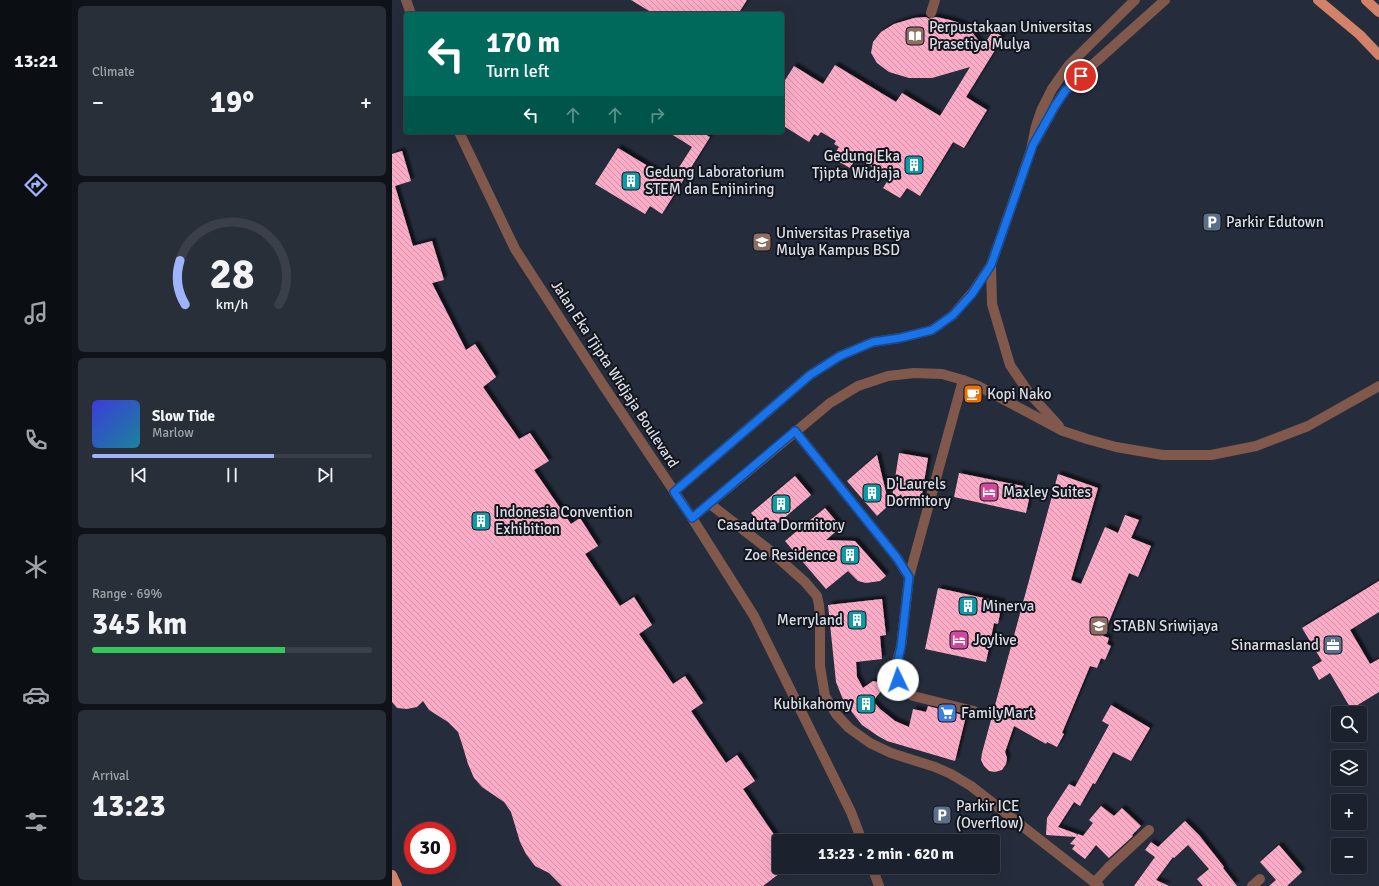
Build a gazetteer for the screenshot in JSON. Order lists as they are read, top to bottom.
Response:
{
  "streets": {
    "street": ["Jalan Eka Tjipta Widjaja Boulevard"]
  },
  "places": {
    "library": ["Perpustakaan Universitas Prasetiya Mulya"],
    "building": [
      "Gedung Eka Tjipta Widjaja",
      "Gedung Laboratorium STEM dan Enjiniring",
      "D'Laurels Dormitory",
      "Casaduta Dormitory",
      "Indonesia Convention Exhibition",
      "Zoe Residence",
      "Minerva",
      "Merryland",
      "Kubikahomy"
    ],
    "parking": ["Parkir Edutown", "Parkir ICE (Overflow)"],
    "school or university": ["Universitas Prasetiya Mulya Kampus BSD", "STABN Sriwijaya"],
    "cafe": ["Kopi Nako"],
    "hotel": ["Maxley Suites", "Joylive"],
    "office": ["Sinarmasland"],
    "supermarket": ["FamilyMart"]
  },
  "page": {
    "tabs": "13:21",
    "tile": [
      "Climate",
      ["Range · 69%", "345 km"],
      ["Arrival", "13:23"]
    ],
    "turn": ["170 m", "Turn left"],
    "heat": ["−", "19°", "+"],
    "song": ["Slow Tide", "Marlow"],
    "map_buttons": ["+", "−"],
    "limit": "30",
    "trip": "13:23 · 2 min · 620 m",
    "gauge": ["28", "km/h"]
  }
}
